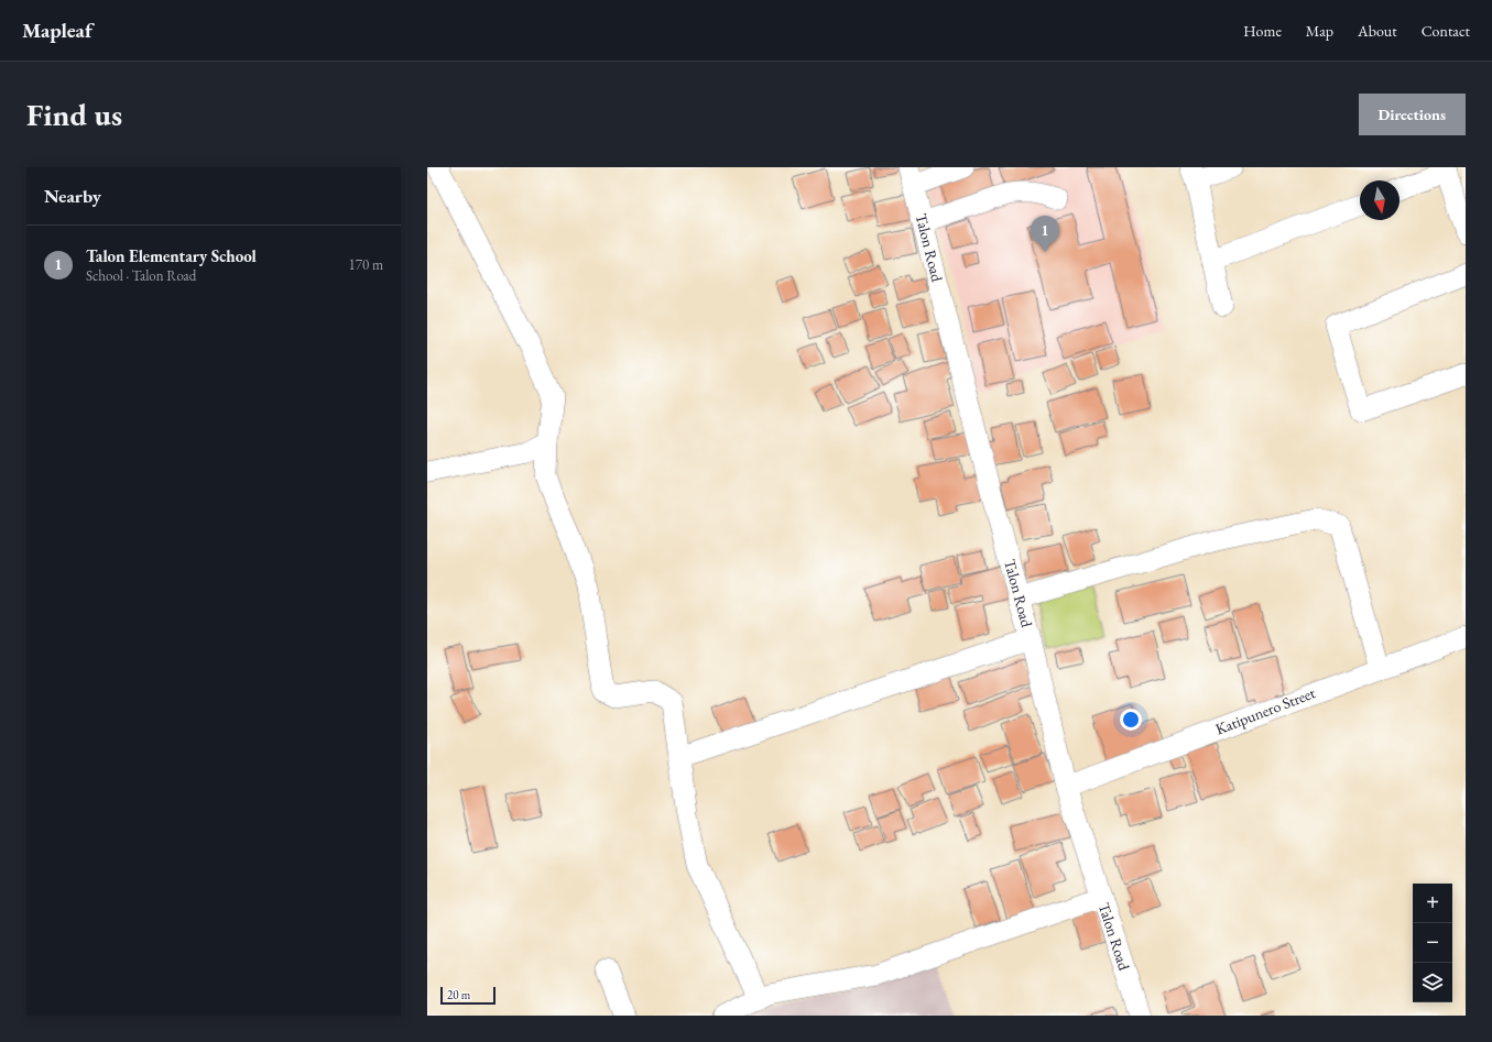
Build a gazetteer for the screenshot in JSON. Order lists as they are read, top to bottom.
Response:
{
  "streets": {
    "street": ["Talon Road", "Katipunero Street"]
  },
  "crossings": [
    ["Talon Road", "Katipunero Street"]
  ],
  "scale_bar": "20 m",
  "north": "bottom",
  "page": {
    "header": "Mapleaf",
    "nav": [
      "Home",
      "Map",
      "About",
      "Contact"
    ],
    "buttons": "Directions",
    "title": "Find us",
    "heading": "Nearby",
    "pins": "1",
    "list": [
      {
        "mark": "1",
        "name": "Talon Elementary School",
        "note": "School · Talon Road",
        "value": "170 m"
      }
    ],
    "map_buttons": ["+", "−"],
    "scale": "20 m"
  }
}
